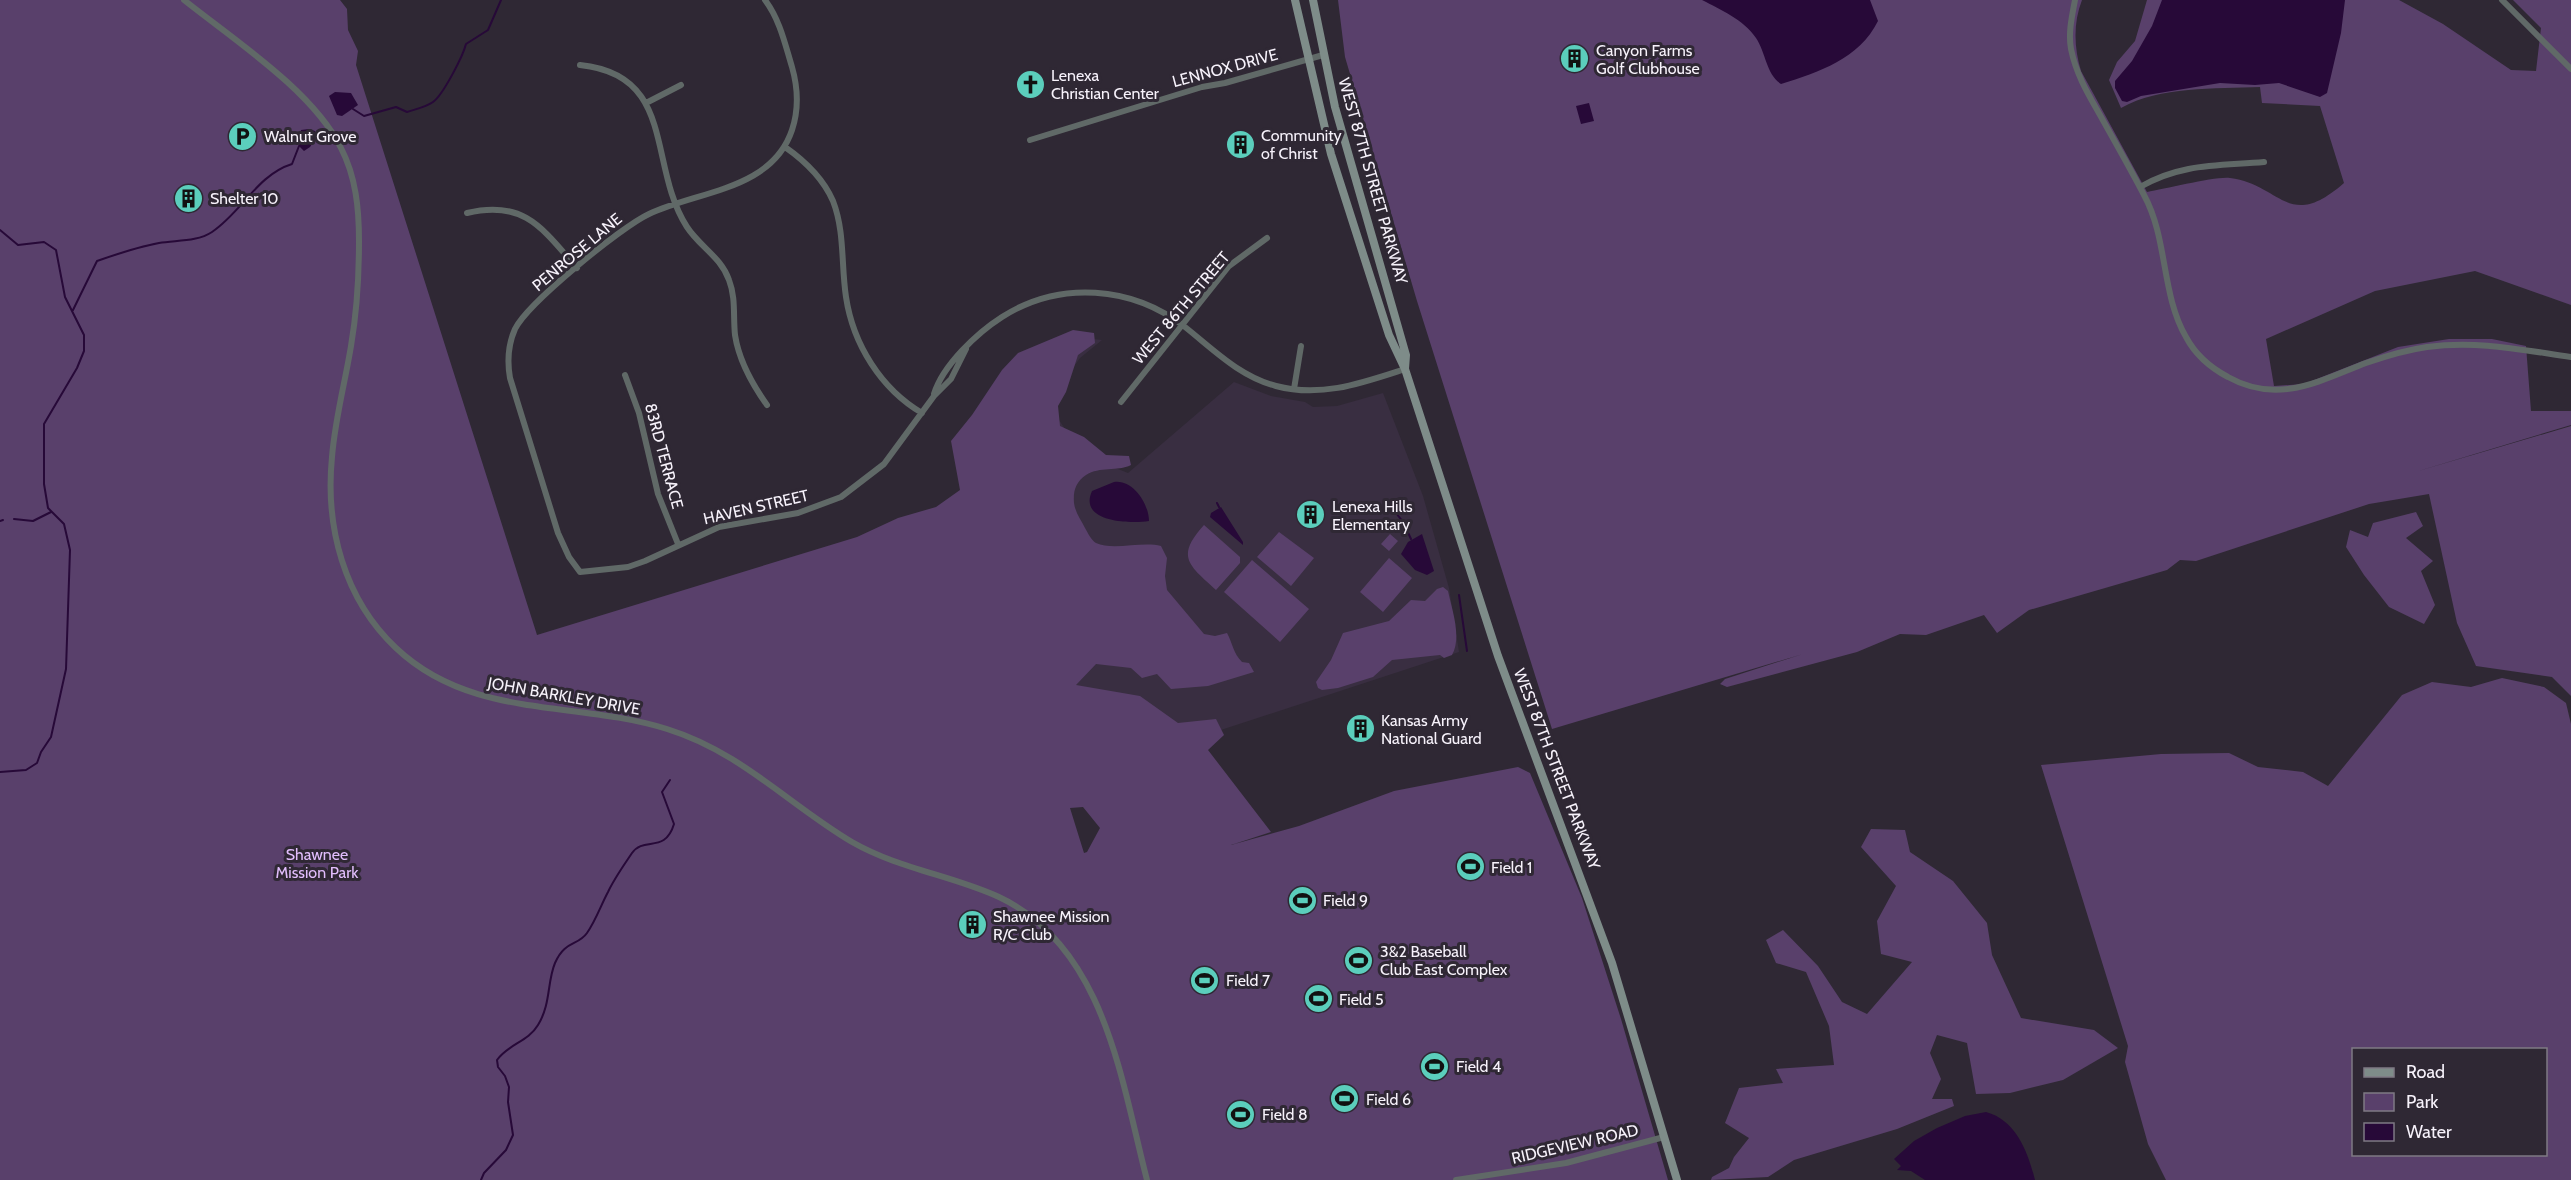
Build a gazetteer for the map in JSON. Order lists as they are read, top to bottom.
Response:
{
  "streets": {
    "main road": ["WEST 87TH STREET PARKWAY"],
    "street": [
      "LENNOX DRIVE",
      "PENROSE LANE",
      "WEST 86TH STREET",
      "83RD TERRACE",
      "HAVEN STREET",
      "JOHN BARKLEY DRIVE",
      "RIDGEVIEW ROAD"
    ]
  },
  "crossings": [
    ["LENNOX DRIVE", "WEST 87TH STREET PARKWAY"],
    ["WEST 87TH STREET PARKWAY", "HAVEN STREET"],
    ["WEST 87TH STREET PARKWAY", "RIDGEVIEW ROAD"],
    ["PENROSE LANE", "HAVEN STREET"],
    ["WEST 86TH STREET", "HAVEN STREET"],
    ["83RD TERRACE", "HAVEN STREET"]
  ],
  "parks": ["Shawnee Mission Park"],
  "places": {
    "building": [
      "Canyon Farms Golf Clubhouse",
      "Community of Christ",
      "Shelter 10",
      "Lenexa Hills Elementary",
      "Kansas Army National Guard",
      "Shawnee Mission R/C Club"
    ],
    "church": ["Lenexa Christian Center"],
    "parking": ["Walnut Grove"],
    "sports": [
      "Field 1",
      "Field 9",
      "3&2 Baseball Club East Complex",
      "Field 7",
      "Field 5",
      "Field 4",
      "Field 6",
      "Field 8"
    ]
  },
  "legend": ["Road", "Park", "Water"]
}
